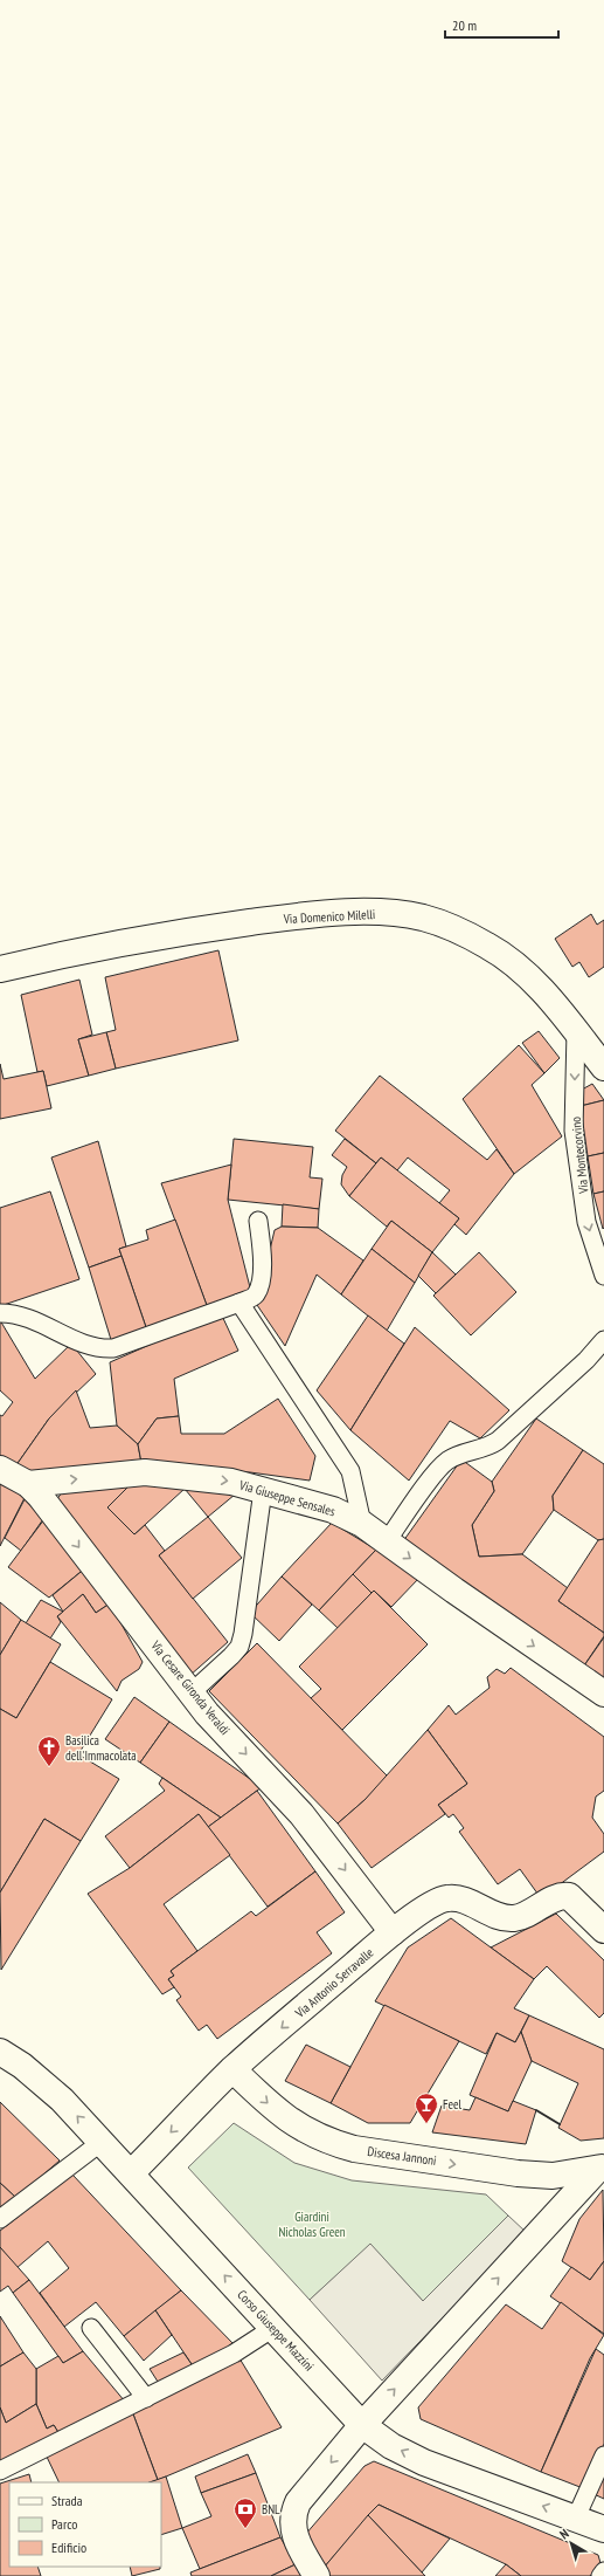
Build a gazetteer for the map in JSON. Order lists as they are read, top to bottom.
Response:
{
  "streets": {
    "street": [
      "Via Domenico Milelli",
      "Via Giuseppe Sensales",
      "Via Cesare Gironda Veraldi",
      "Via Antonio Serravalle",
      "Discesa Jannoni",
      "Corso Giuseppe Mazzini"
    ],
    "lane": ["Via Montecorvino"]
  },
  "crossings": [
    ["Via Domenico Milelli", "Via Montecorvino"],
    ["Via Giuseppe Sensales", "Via Cesare Gironda Veraldi"],
    ["Via Cesare Gironda Veraldi", "Via Antonio Serravalle"],
    ["Via Antonio Serravalle", "Discesa Jannoni"],
    ["Via Antonio Serravalle", "Corso Giuseppe Mazzini"]
  ],
  "one_way": [
    "Via Montecorvino",
    "Via Giuseppe Sensales",
    "Via Cesare Gironda Veraldi",
    "Via Antonio Serravalle",
    "Discesa Jannoni",
    "Corso Giuseppe Mazzini"
  ],
  "parks": ["Giardini Nicholas Green"],
  "places": {
    "church": ["Basilica dell'Immacolata"],
    "bar": ["Feel"],
    "bank": ["BNL"]
  },
  "legend": ["Strada", "Parco", "Edificio"],
  "scale_bar": "20 m",
  "north": "top left"
}
